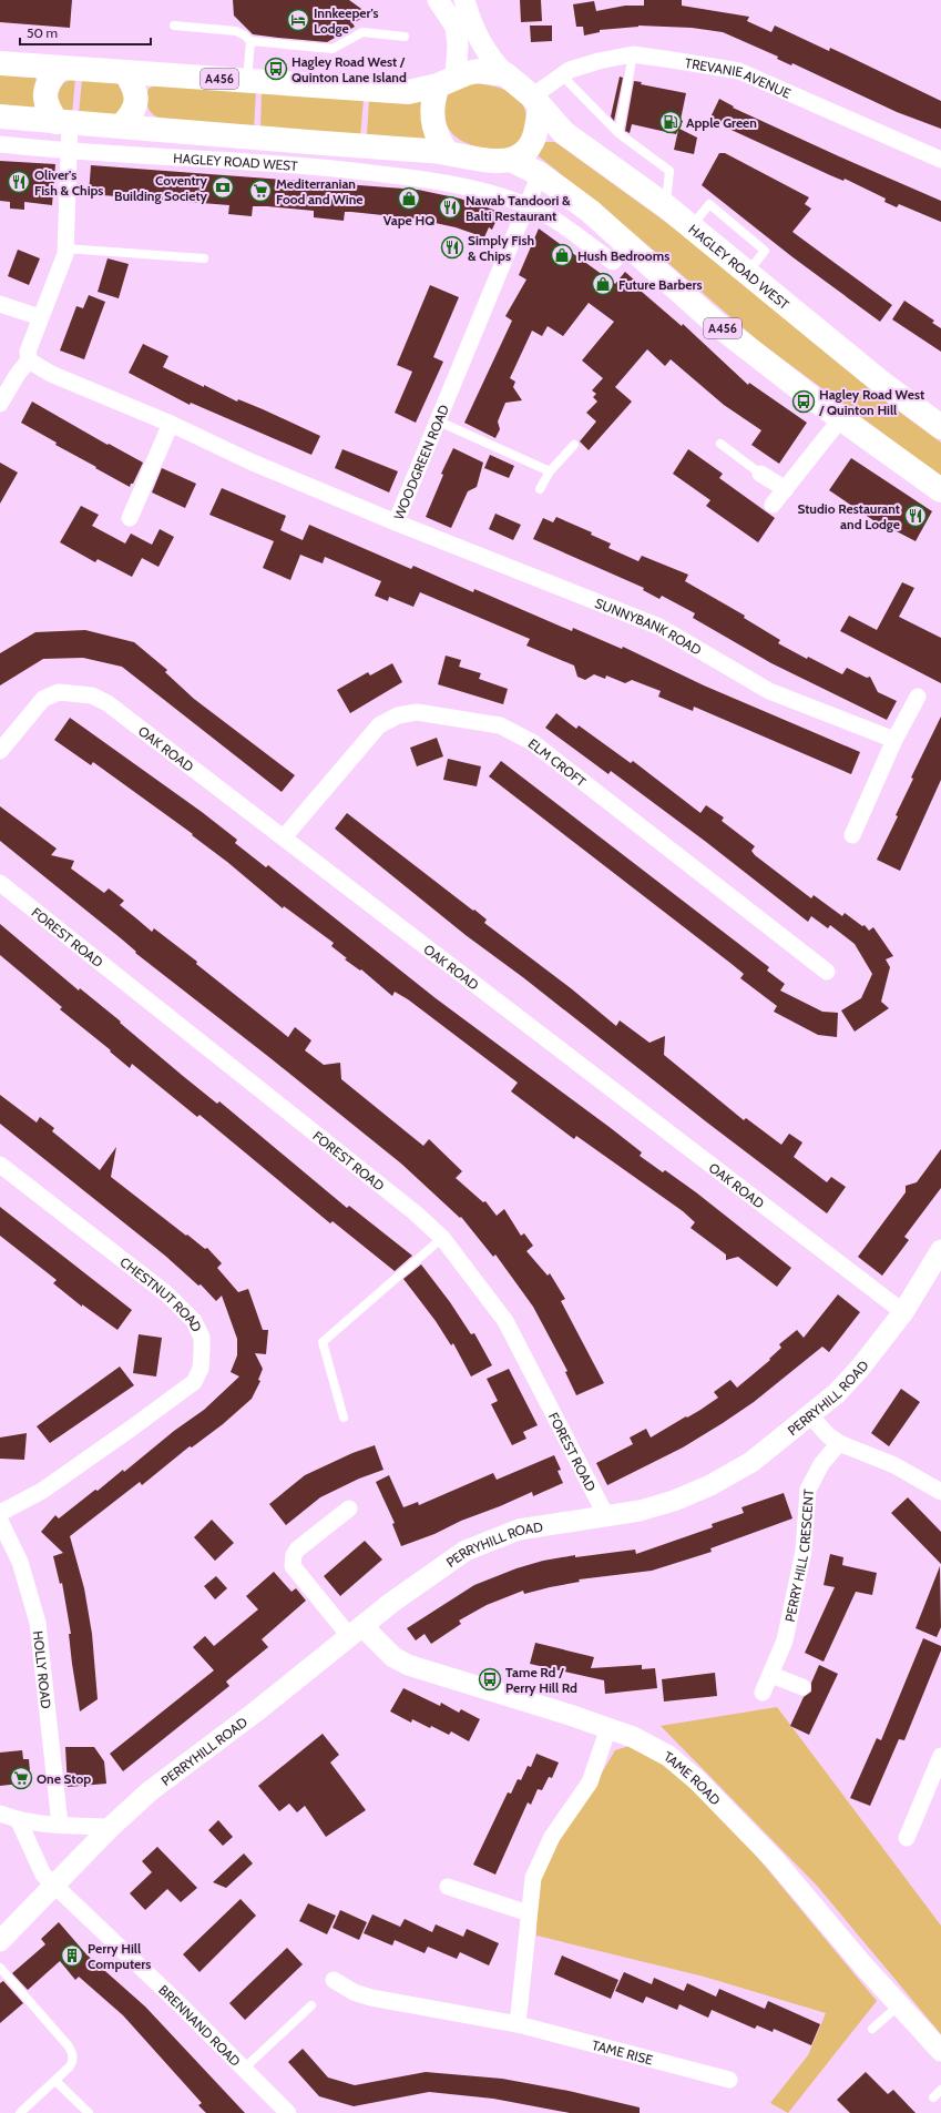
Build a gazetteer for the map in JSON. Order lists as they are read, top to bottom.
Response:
{
  "streets": {
    "highway": ["A456", "HAGLEY ROAD WEST"],
    "street": [
      "TREVANIE AVENUE",
      "WOODGREEN ROAD",
      "SUNNYBANK ROAD",
      "OAK ROAD",
      "ELM CROFT",
      "FOREST ROAD",
      "CHESTNUT ROAD",
      "PERRYHILL ROAD",
      "PERRY HILL CRESCENT",
      "HOLLY ROAD",
      "TAME ROAD",
      "BRENNAND ROAD",
      "TAME RISE"
    ]
  },
  "crossings": [
    ["A456", "TREVANIE AVENUE"],
    ["A456", "HAGLEY ROAD WEST"],
    ["A456", "WOODGREEN ROAD"],
    ["TREVANIE AVENUE", "HAGLEY ROAD WEST"],
    ["HAGLEY ROAD WEST", "WOODGREEN ROAD"],
    ["WOODGREEN ROAD", "SUNNYBANK ROAD"],
    ["OAK ROAD", "ELM CROFT"],
    ["OAK ROAD", "PERRYHILL ROAD"],
    ["FOREST ROAD", "PERRYHILL ROAD"],
    ["PERRYHILL ROAD", "TAME ROAD"],
    ["PERRYHILL ROAD", "BRENNAND ROAD"]
  ],
  "places": {
    "hotel": ["Innkeeper's Lodge"],
    "bus stop": ["Hagley Road West / Quinton Lane Island", "Hagley Road West / Quinton Hill", "Tame Rd / Perry Hill Rd"],
    "fuel station": ["Apple Green"],
    "restaurant": [
      "Oliver's Fish & Chips",
      "Nawab Tandoori & Balti Restaurant",
      "Simply Fish & Chips",
      "Studio Restaurant and Lodge"
    ],
    "bank": ["Coventry Building Society"],
    "supermarket": ["Mediterranian Food and Wine", "One Stop"],
    "shop": ["Vape HQ", "Hush Bedrooms", "Future Barbers"],
    "building": ["Perry Hill Computers"]
  },
  "scale_bar": "50 m"
}
